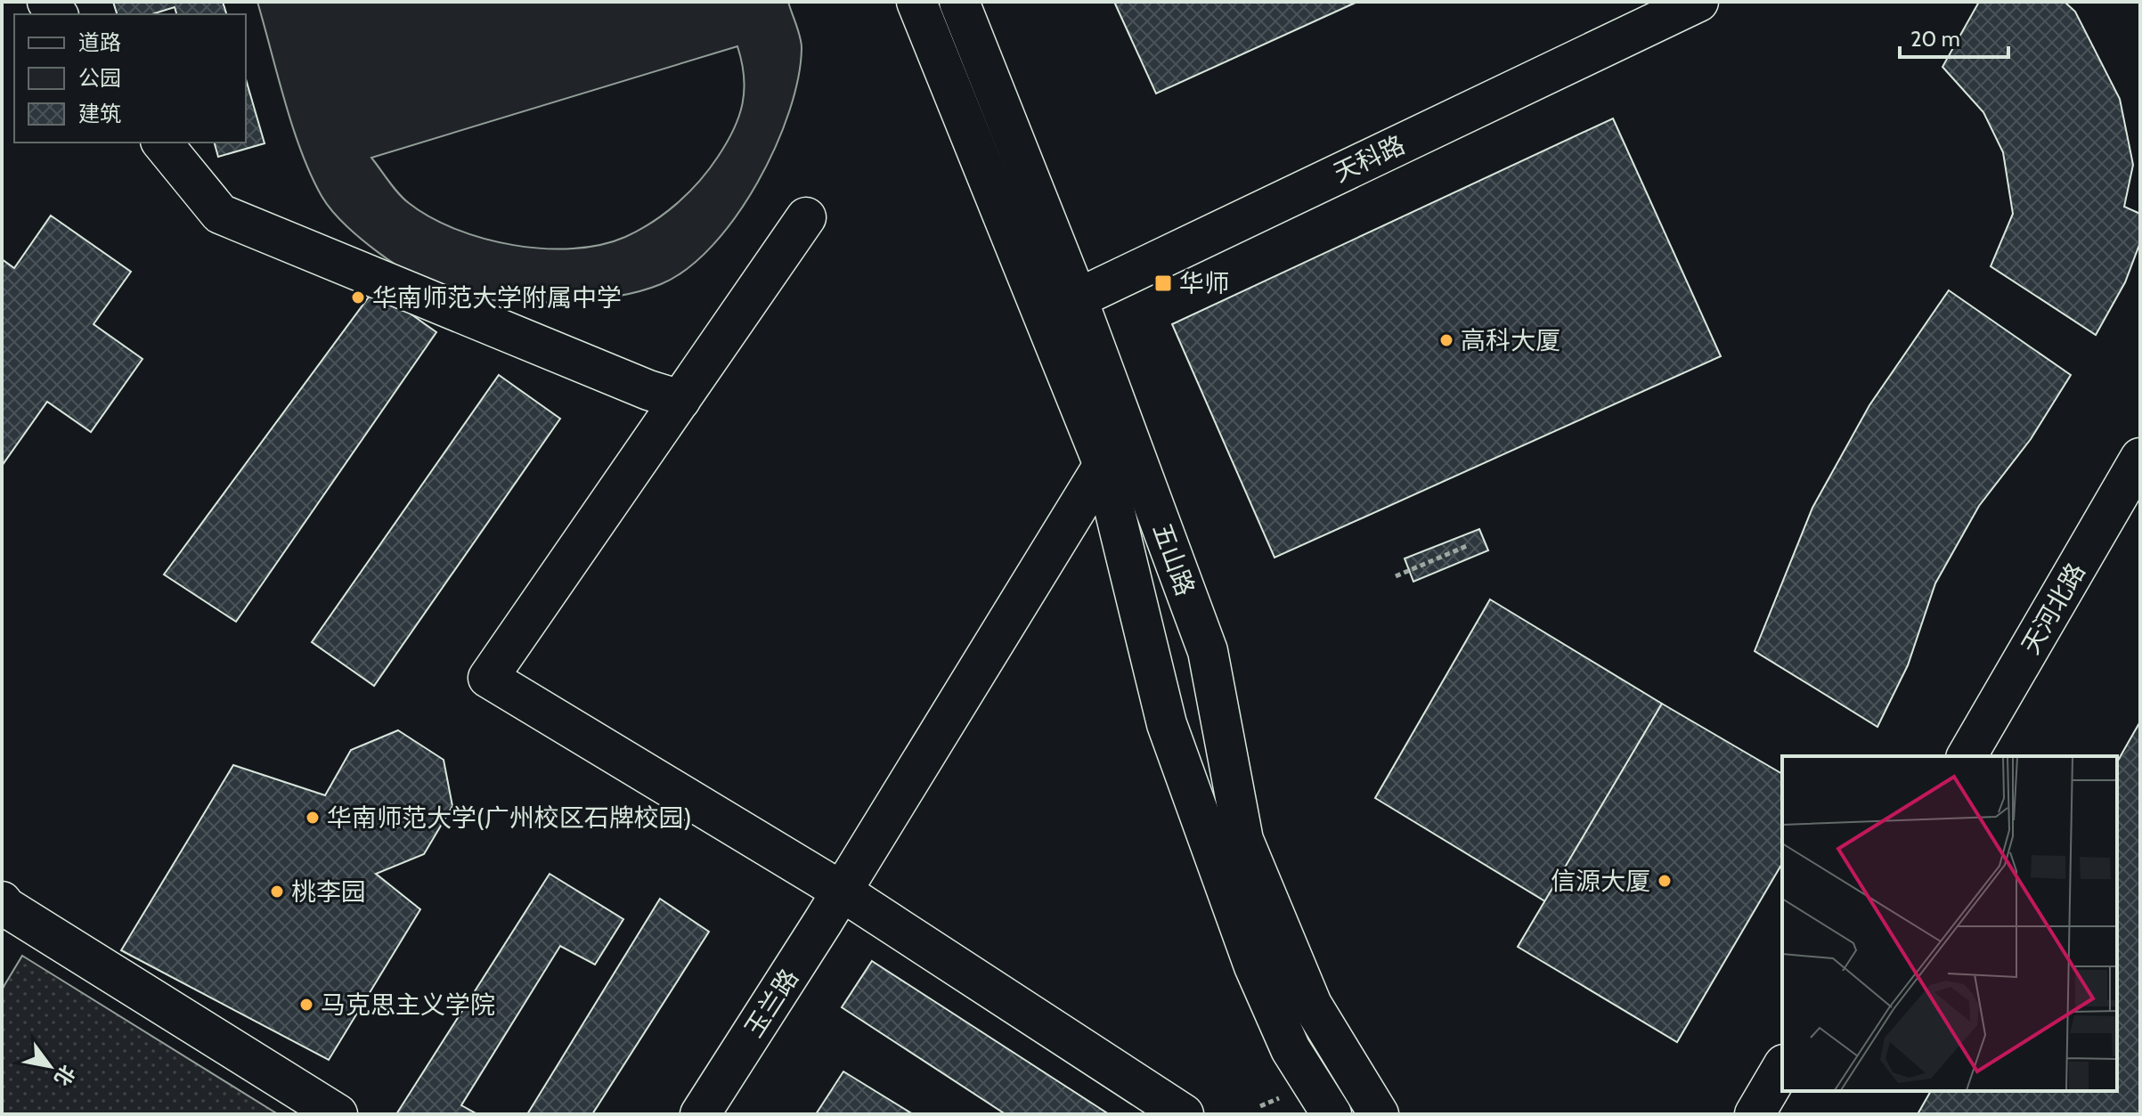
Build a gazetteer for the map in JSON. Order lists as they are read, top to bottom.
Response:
{
  "streets": {
    "main road": [
      "天科路",
      "五山路",
      "天河北路",
      "玉兰路"
    ]
  },
  "crossings": [
    ["天科路", "五山路"],
    ["五山路", "玉兰路"]
  ],
  "places": {
    "transit": ["华师"],
    "other": [
      "华南师范大学附属中学",
      "高科大厦",
      "华南师范大学(广州校区石牌校园)",
      "信源大厦",
      "桃李园",
      "马克思主义学院"
    ]
  },
  "legend": ["道路", "公园", "建筑"],
  "scale_bar": "20 m",
  "north": "bottom right"
}
